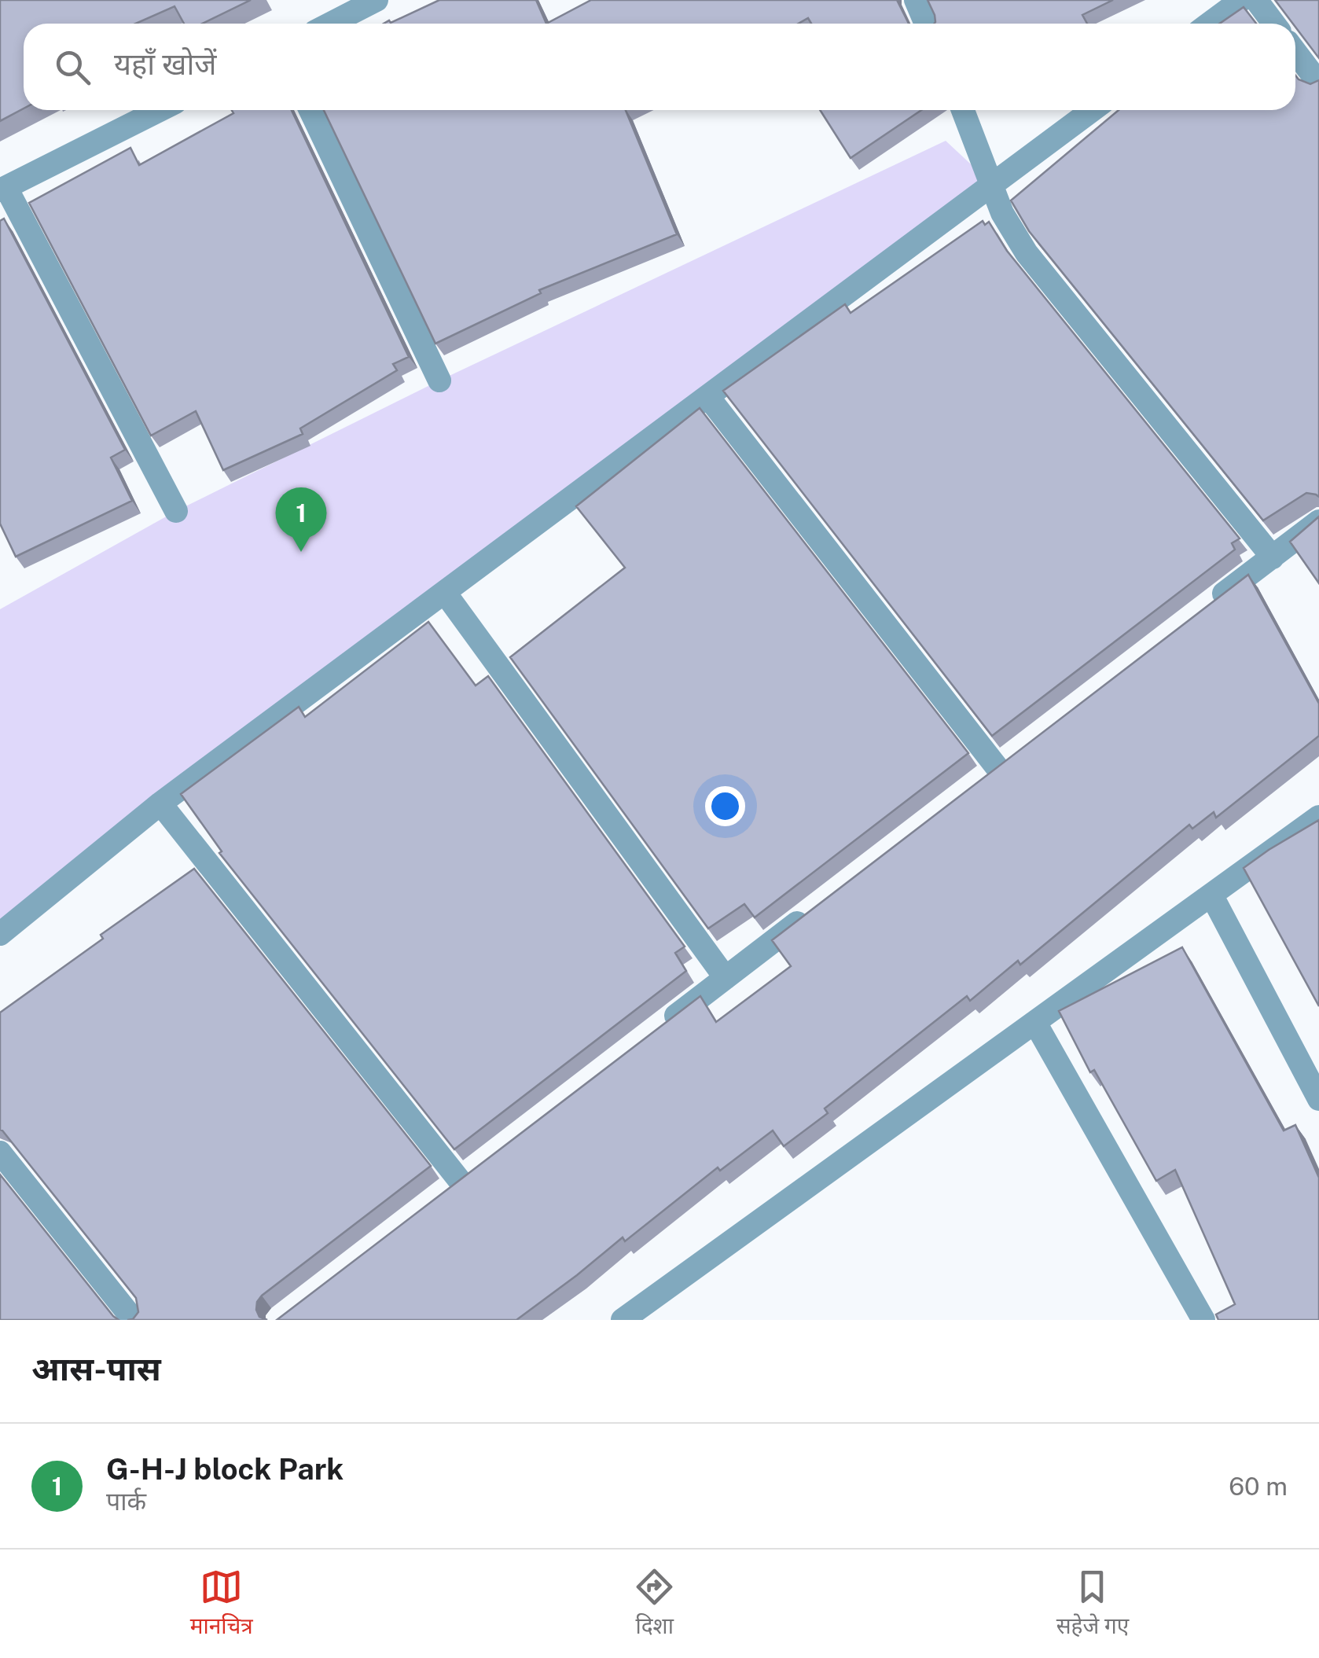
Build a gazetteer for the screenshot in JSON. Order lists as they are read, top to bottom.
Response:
{
  "page": {
    "search": "यहाँ खोजें",
    "pins": "1",
    "heading": "आस-पास",
    "list": [
      {
        "mark": "1",
        "name": "G-H-J block Park",
        "note": "पार्क",
        "value": "60 m"
      }
    ],
    "nav": ["मानचित्र", "दिशा", "सहेजे गए"]
  }
}
